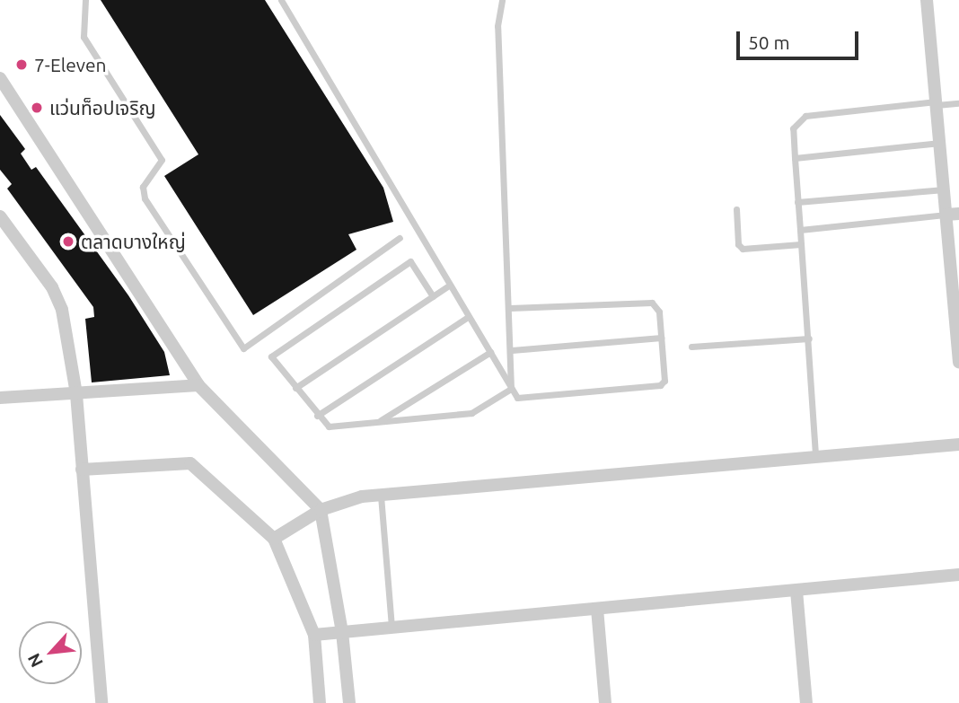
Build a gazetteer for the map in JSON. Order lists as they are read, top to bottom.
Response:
{
  "places": ["7-Eleven", "แว่นท็อปเจริญ", "ตลาดบางใหญ่"],
  "scale_bar": "50 m",
  "north": "bottom left"
}
